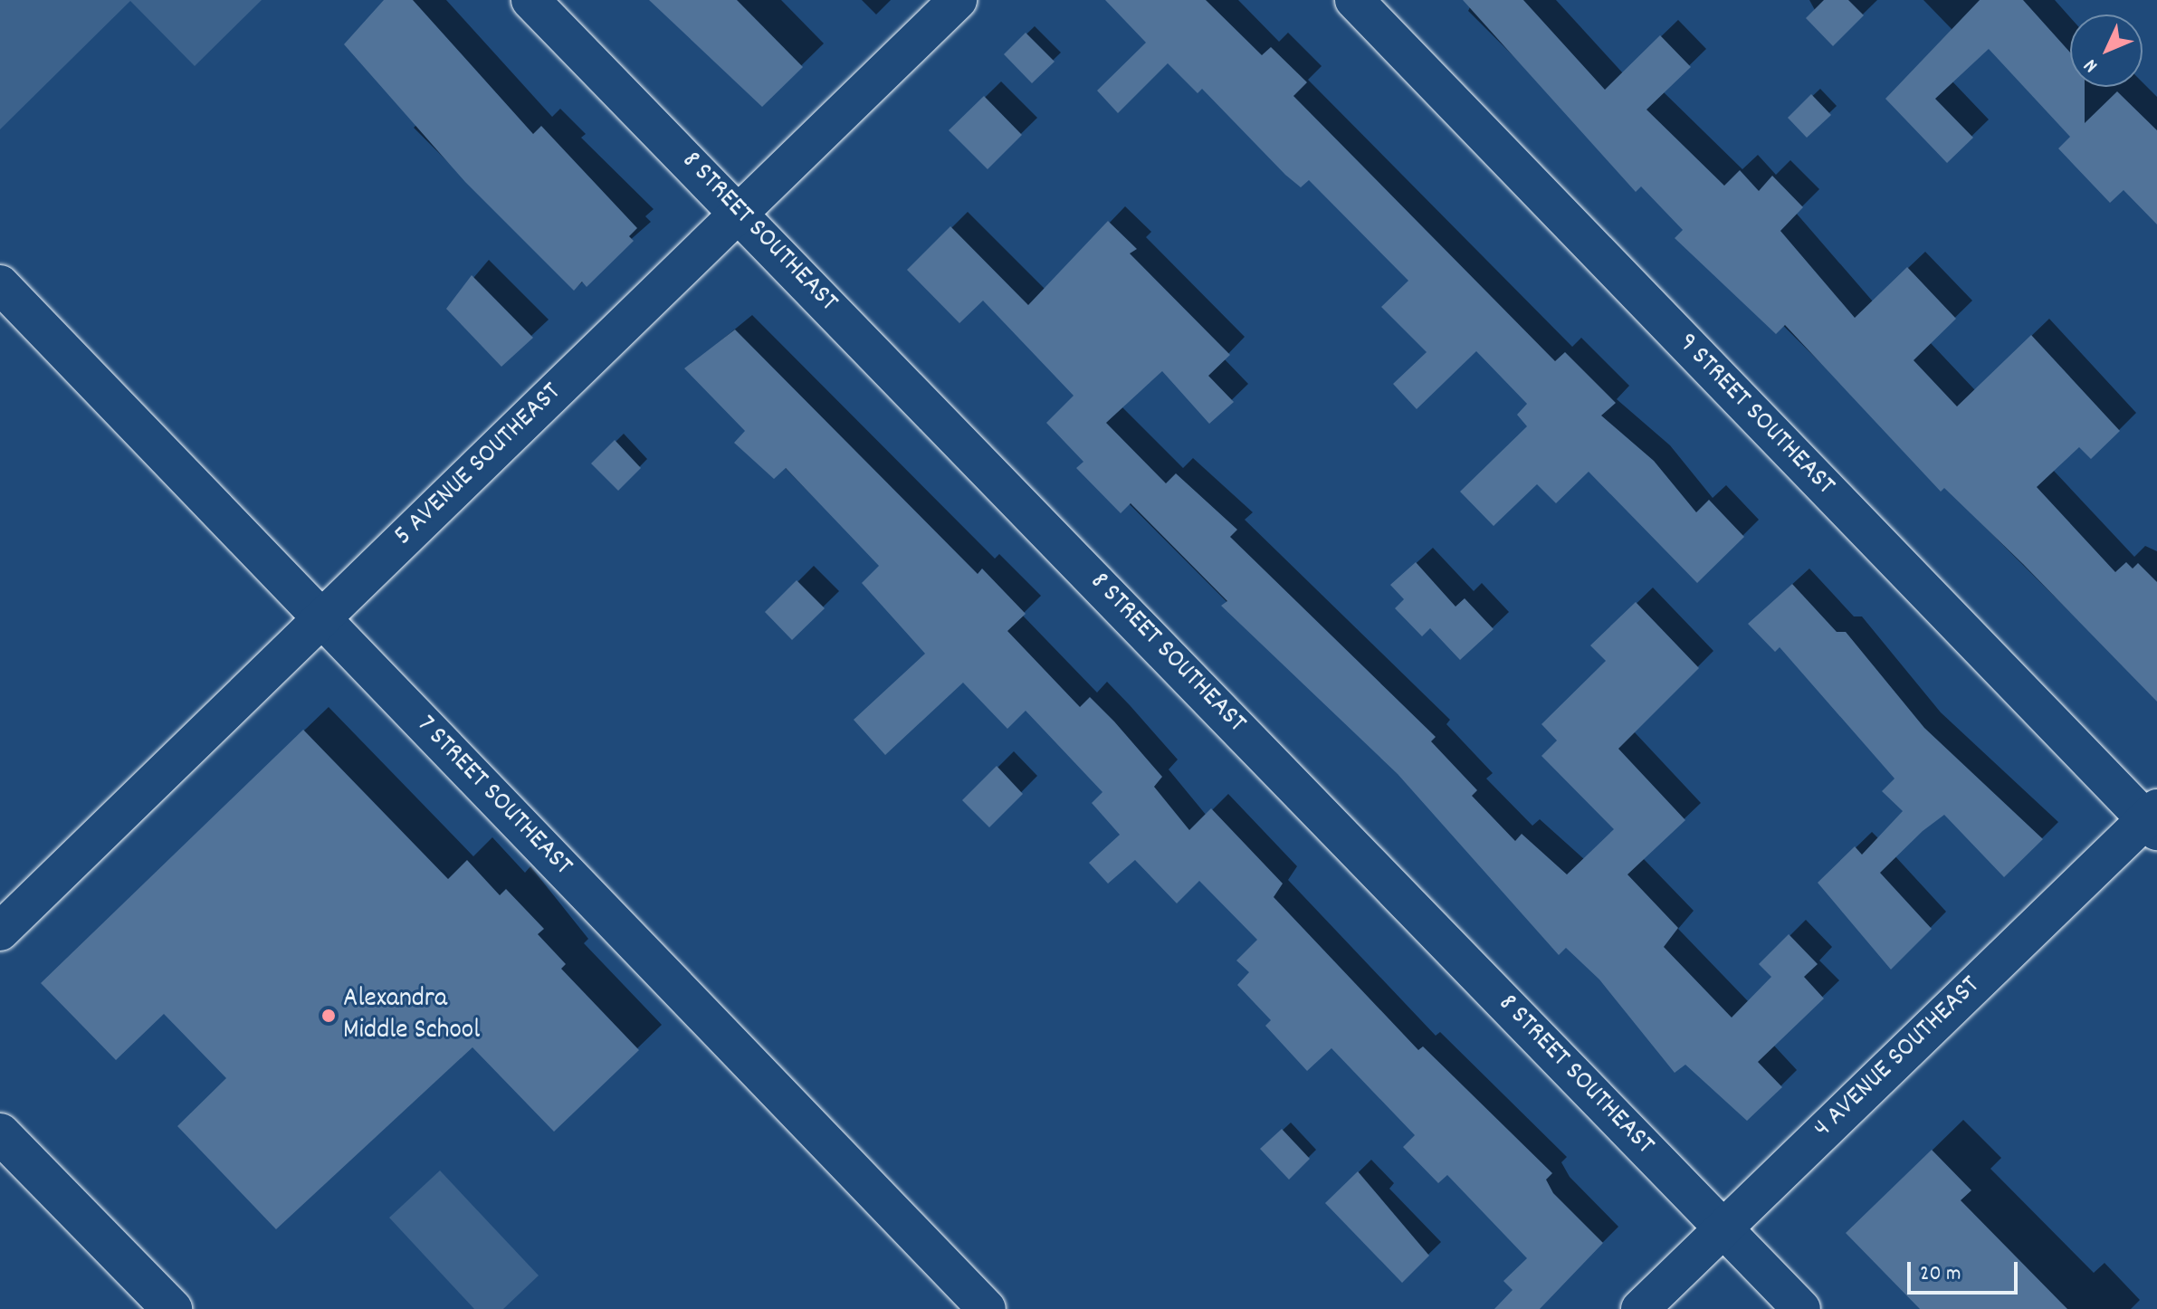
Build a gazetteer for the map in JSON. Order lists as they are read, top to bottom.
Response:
{
  "streets": {
    "street": [
      "8 STREET SOUTHEAST",
      "9 STREET SOUTHEAST",
      "5 AVENUE SOUTHEAST",
      "7 STREET SOUTHEAST",
      "4 AVENUE SOUTHEAST"
    ]
  },
  "crossings": [
    ["8 STREET SOUTHEAST", "5 AVENUE SOUTHEAST"],
    ["8 STREET SOUTHEAST", "4 AVENUE SOUTHEAST"],
    ["9 STREET SOUTHEAST", "4 AVENUE SOUTHEAST"],
    ["5 AVENUE SOUTHEAST", "7 STREET SOUTHEAST"]
  ],
  "places": ["Alexandra Middle School"],
  "scale_bar": "20 m",
  "north": "bottom left"
}
